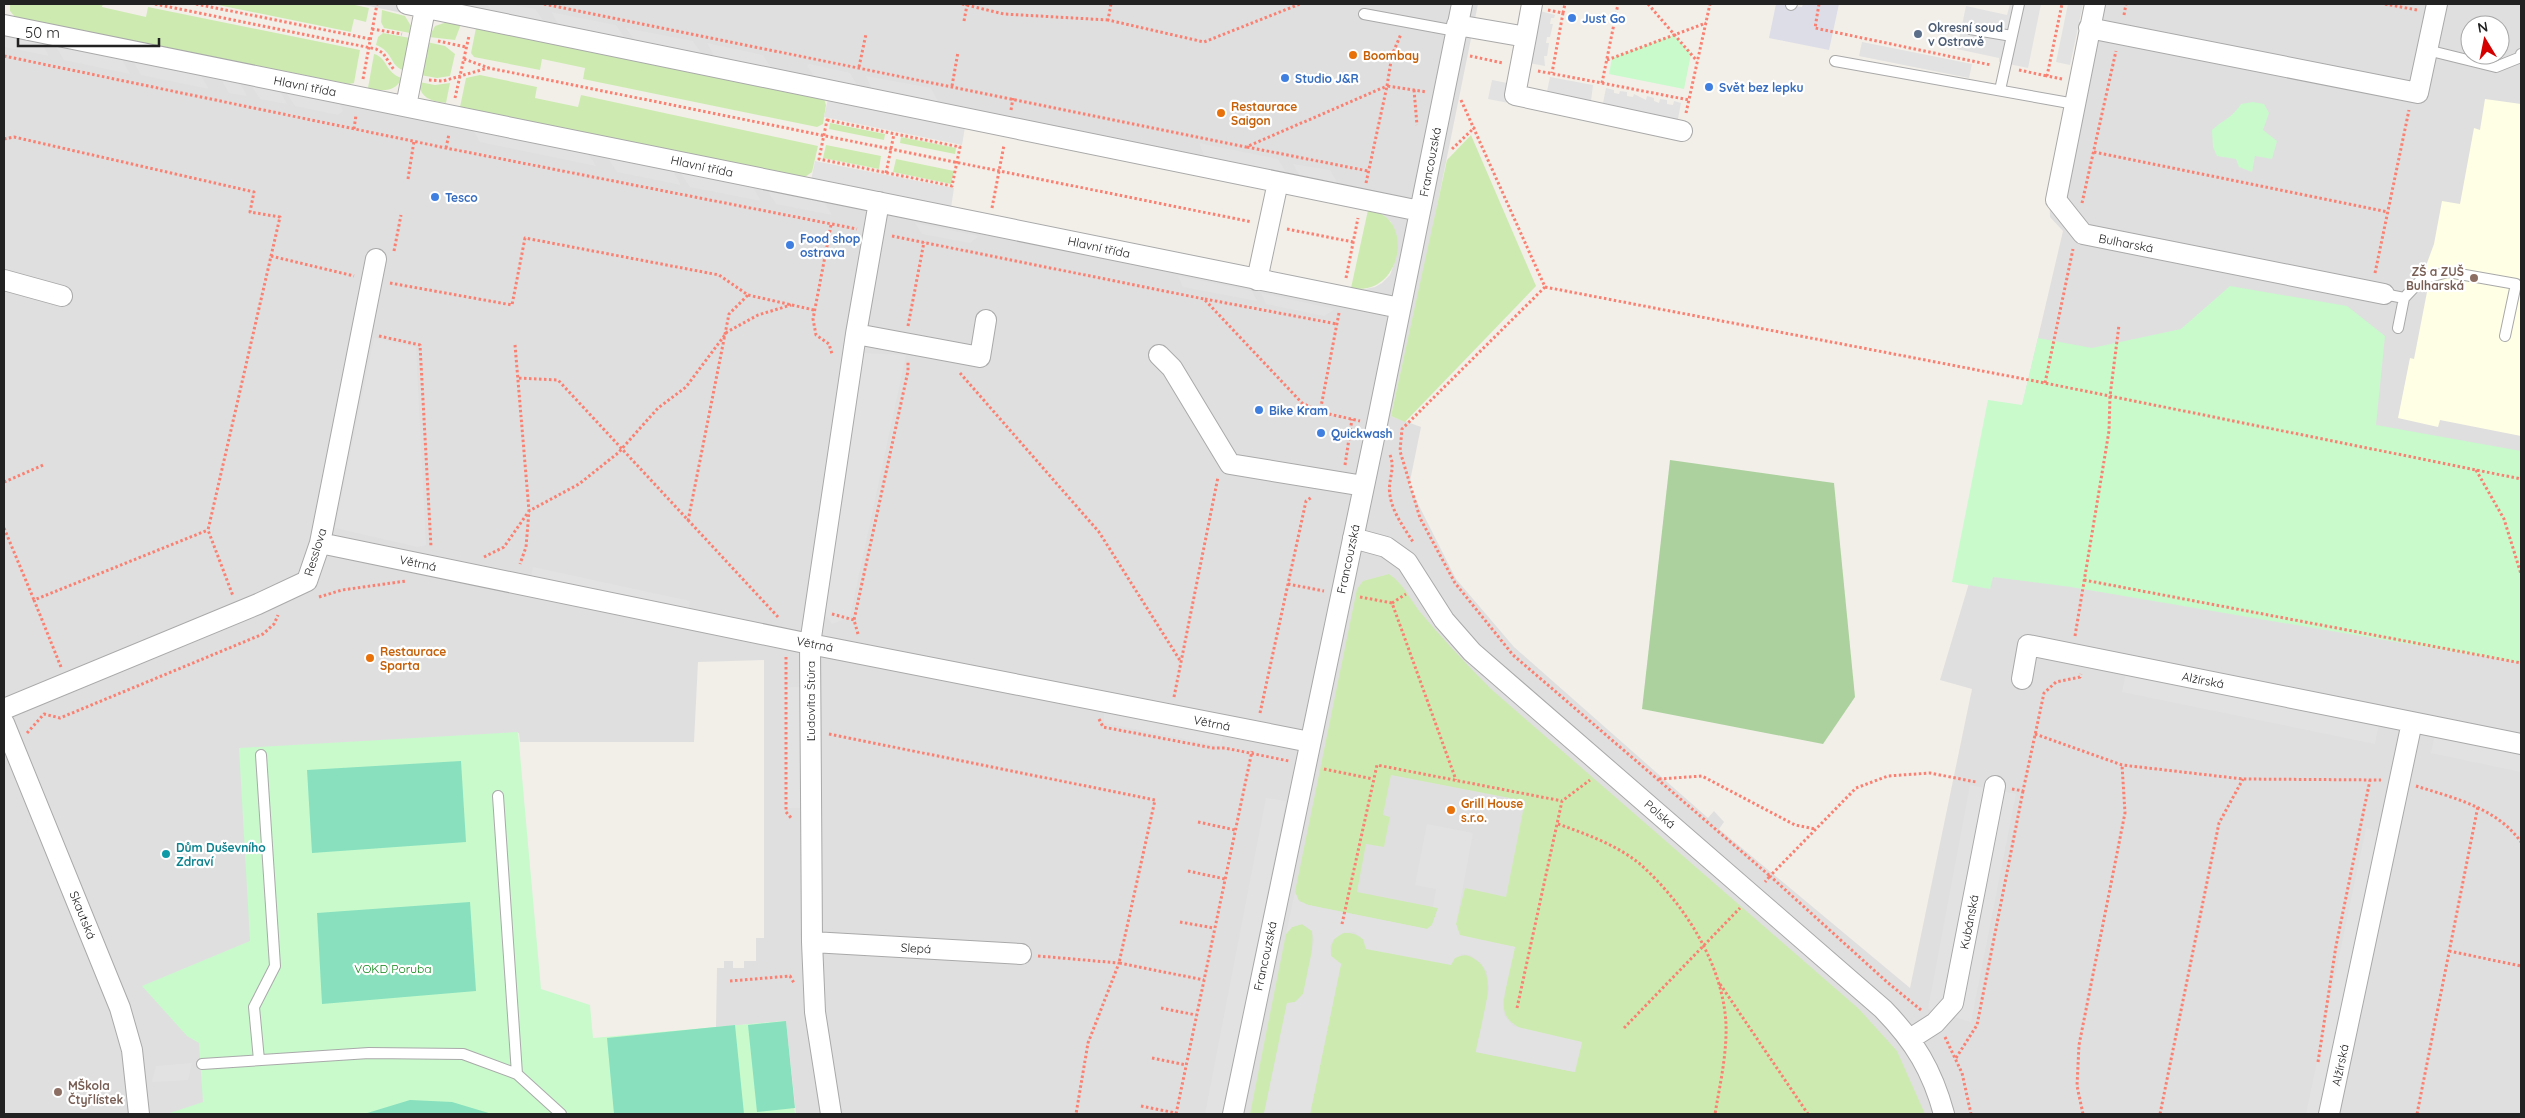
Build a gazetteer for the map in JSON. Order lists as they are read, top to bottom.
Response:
{
  "streets": {
    "street": [
      "Hlavní třída",
      "Francouzská",
      "Bulharská",
      "Resslova",
      "Větrná",
      "Alžírská",
      "Ľudovíta Štúra",
      "Polská",
      "Skautská",
      "Kubánská",
      "Slepá"
    ]
  },
  "crossings": [
    ["Hlavní třída", "Francouzská"],
    ["Hlavní třída", "Ľudovíta Štúra"],
    ["Francouzská", "Větrná"],
    ["Francouzská", "Polská"],
    ["Resslova", "Větrná"],
    ["Větrná", "Ľudovíta Štúra"],
    ["Ľudovíta Štúra", "Slepá"],
    ["Polská", "Kubánská"]
  ],
  "parks": ["VOKD Poruba"],
  "places": [
    "Just Go",
    "Okresní soud v Ostravě",
    "Boombay",
    "Studio J&R",
    "Svět bez lepku",
    "Restaurace Saigon",
    "Tesco",
    "Food shop ostrava",
    "ZŠ a ZUŠ Bulharská",
    "Bike Kram",
    "Quickwash",
    "Restaurace Sparta",
    "Grill House s.r.o.",
    "Dům Duševního Zdraví",
    "MŠkola Čtyřlístek"
  ],
  "scale_bar": "50 m",
  "north": "top"
}
